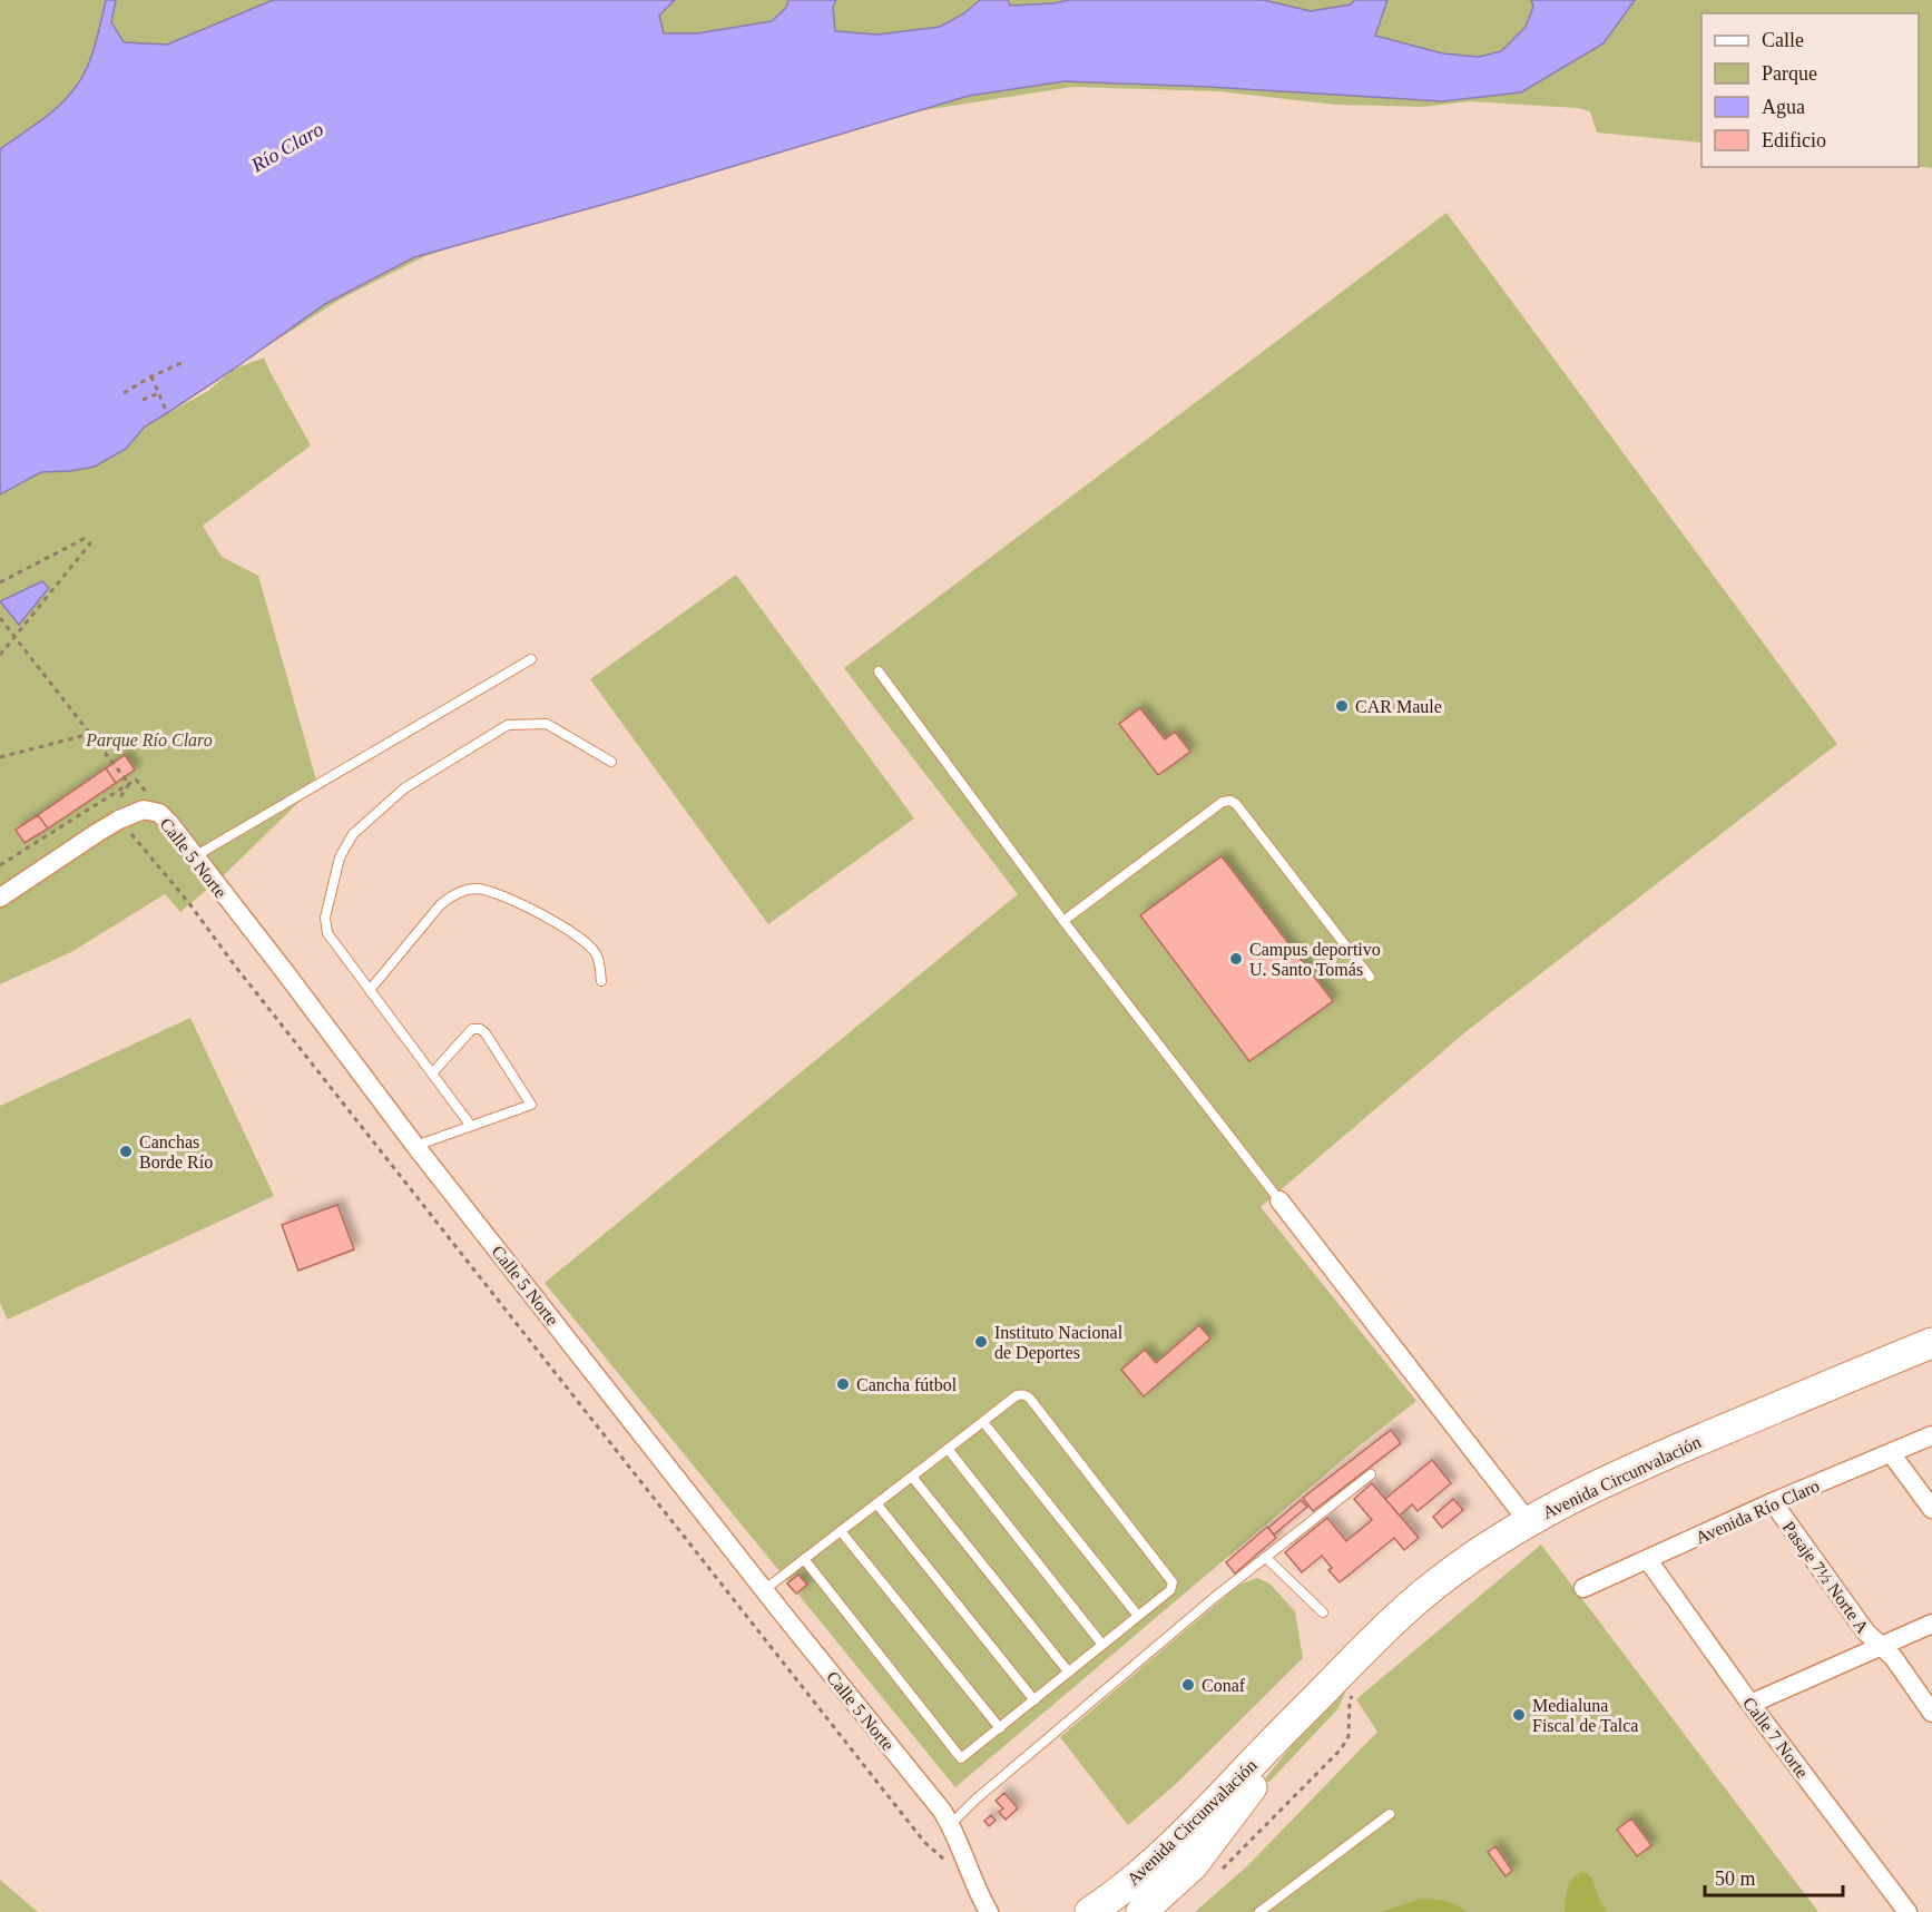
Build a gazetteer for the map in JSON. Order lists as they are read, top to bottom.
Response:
{
  "streets": {
    "main road": ["Avenida Circunvalación"],
    "street": [
      "Calle 5 Norte",
      "Avenida Río Claro",
      "Pasaje 7½ Norte A",
      "Calle 7 Norte"
    ]
  },
  "crossings": [
    ["Avenida Río Claro", "Pasaje 7½ Norte A"],
    ["Avenida Río Claro", "Calle 7 Norte"]
  ],
  "water": ["Río Claro"],
  "parks": ["Parque Río Claro"],
  "places": [
    "CAR Maule",
    "Campus deportivo U. Santo Tomás",
    "Canchas Borde Río",
    "Instituto Nacional de Deportes",
    "Cancha fútbol",
    "Conaf",
    "Medialuna Fiscal de Talca"
  ],
  "legend": [
    "Calle",
    "Parque",
    "Agua",
    "Edificio"
  ],
  "scale_bar": "50 m"
}
